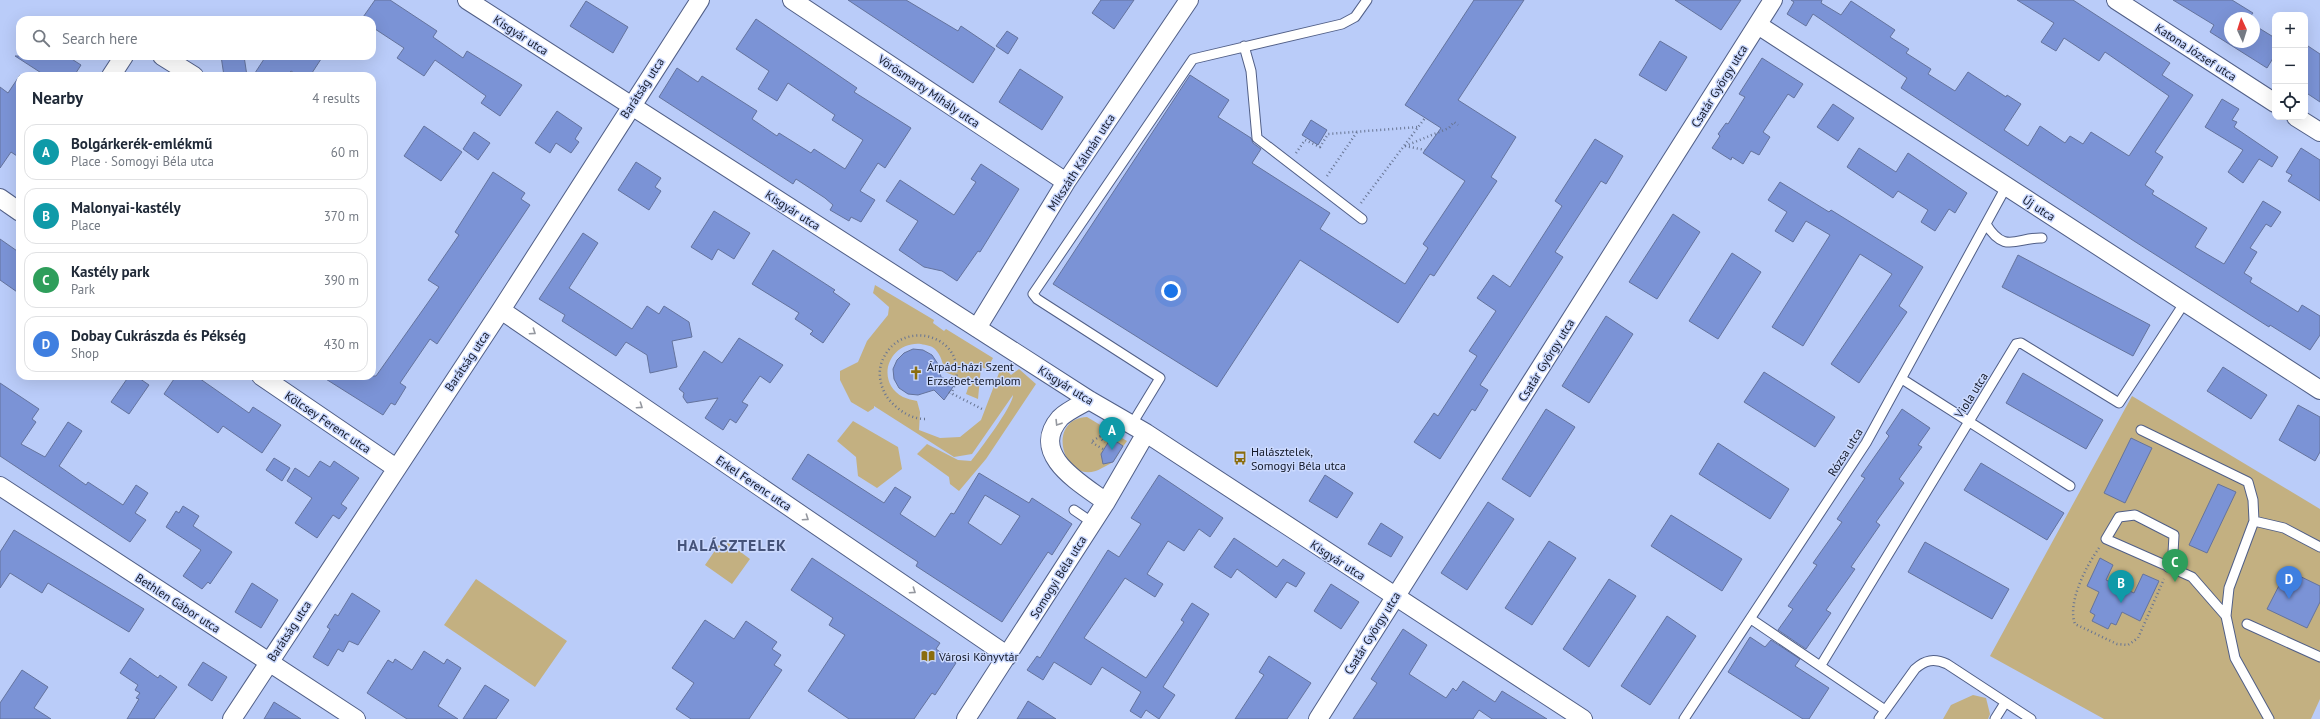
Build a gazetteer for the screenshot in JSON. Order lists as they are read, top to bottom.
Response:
{
  "streets": {
    "street": [
      "Kisgyár utca",
      "Katona József utca",
      "Csatár György utca",
      "Barátság utca",
      "Vörösmarty Mihály utca",
      "Mikszáth Kálmán utca",
      "Új utca",
      "Kölcsey Ferenc utca",
      "Erkel Ferenc utca",
      "Somogyi Béla utca",
      "Bethlen Gábor utca"
    ],
    "lane": ["Viola utca", "Rózsa utca"]
  },
  "crossings": [
    ["Kisgyár utca", "Csatár György utca"],
    ["Kisgyár utca", "Barátság utca"],
    ["Kisgyár utca", "Mikszáth Kálmán utca"],
    ["Kisgyár utca", "Somogyi Béla utca"],
    ["Csatár György utca", "Új utca"],
    ["Barátság utca", "Kölcsey Ferenc utca"],
    ["Barátság utca", "Erkel Ferenc utca"],
    ["Barátság utca", "Bethlen Gábor utca"],
    ["Vörösmarty Mihály utca", "Mikszáth Kálmán utca"],
    ["Új utca", "Viola utca"],
    ["Új utca", "Rózsa utca"],
    ["Erkel Ferenc utca", "Somogyi Béla utca"]
  ],
  "one_way": ["Erkel Ferenc utca"],
  "districts": ["HALÁSZTELEK"],
  "places": {
    "church": ["Árpád-házi Szent Erzsébet-templom"],
    "bus stop": ["Halásztelek, Somogyi Béla utca"],
    "library": ["Városi Könyvtár"]
  },
  "north": "top",
  "page": {
    "map_buttons": ["+", "−"],
    "search": "Search here",
    "heading": ["Nearby", "4 results"],
    "list": [
      {
        "mark": "A",
        "name": "Bolgárkerék-emlékmű",
        "note": "Place · Somogyi Béla utca",
        "value": "60 m"
      },
      {
        "mark": "B",
        "name": "Malonyai-kastély",
        "note": "Place",
        "value": "370 m"
      },
      {
        "mark": "C",
        "name": "Kastély park",
        "note": "Park",
        "value": "390 m"
      },
      {
        "mark": "D",
        "name": "Dobay Cukrászda és Pékség",
        "note": "Shop",
        "value": "430 m"
      }
    ],
    "pins": [
      "A",
      "C",
      "D",
      "B"
    ]
  }
}
